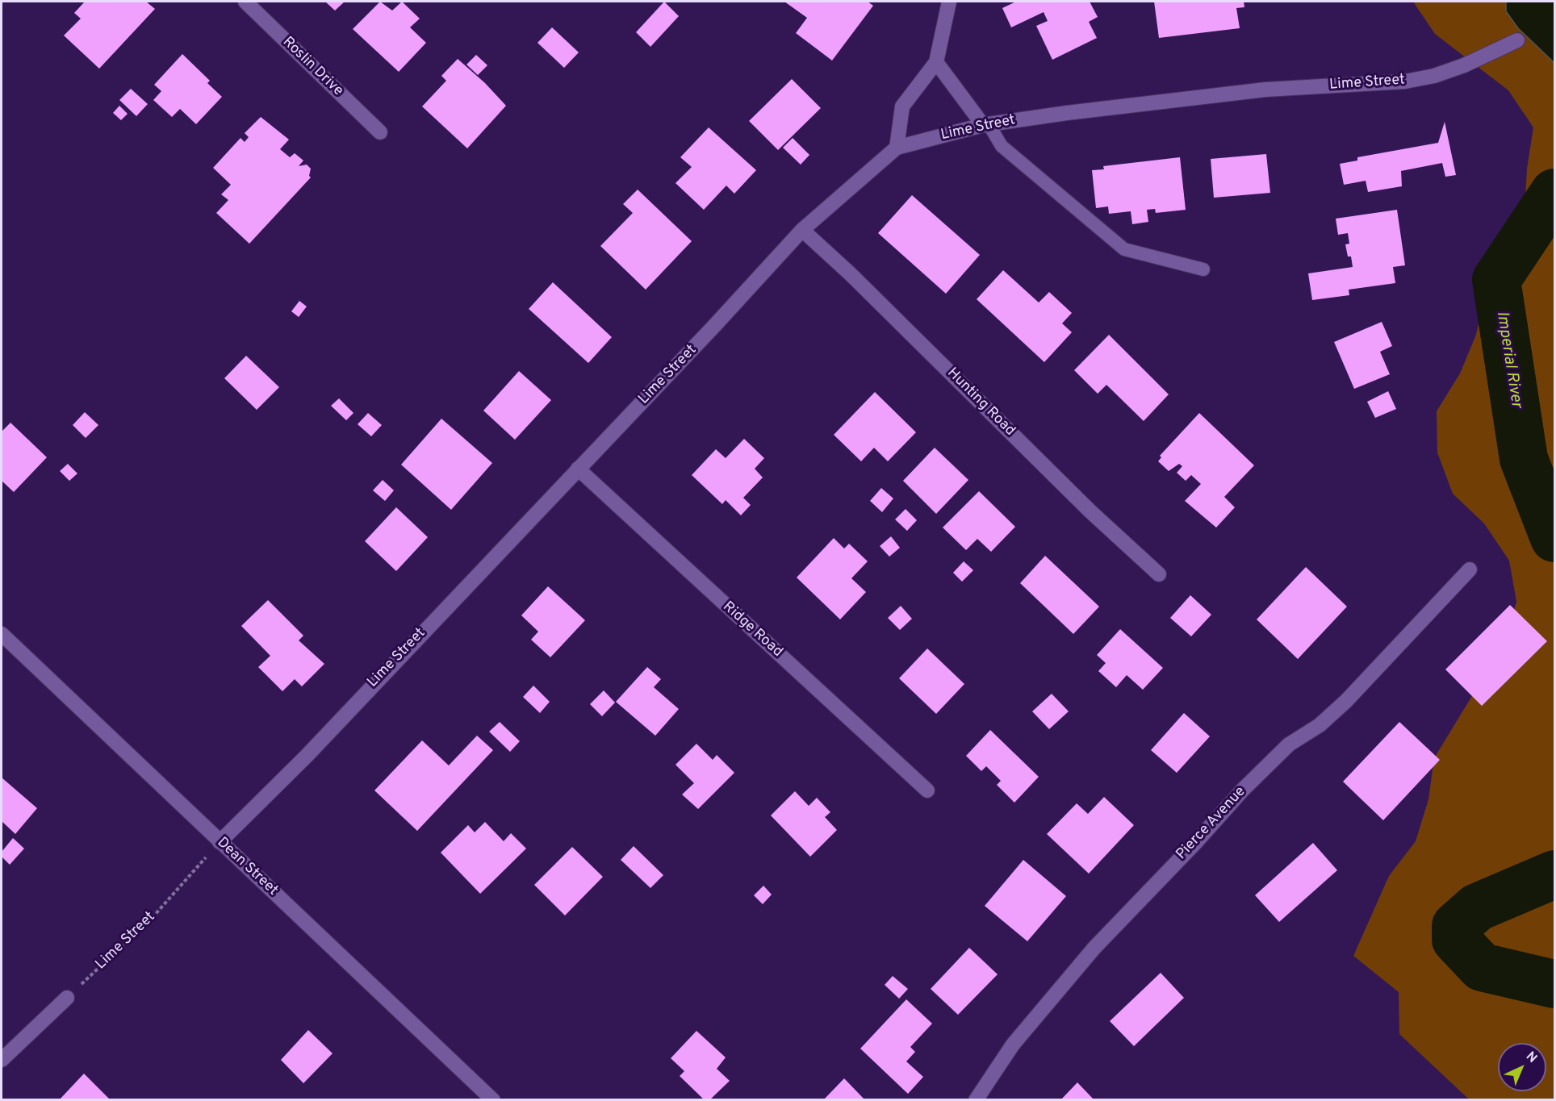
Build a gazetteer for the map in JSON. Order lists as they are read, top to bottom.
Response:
{
  "streets": {
    "street": [
      "Roslin Drive",
      "Lime Street",
      "Hunting Road",
      "Ridge Road",
      "Pierce Avenue",
      "Dean Street"
    ]
  },
  "crossings": [
    ["Lime Street", "Hunting Road"],
    ["Lime Street", "Ridge Road"],
    ["Lime Street", "Dean Street"]
  ],
  "water": ["Imperial River"],
  "north": "top right"
}
